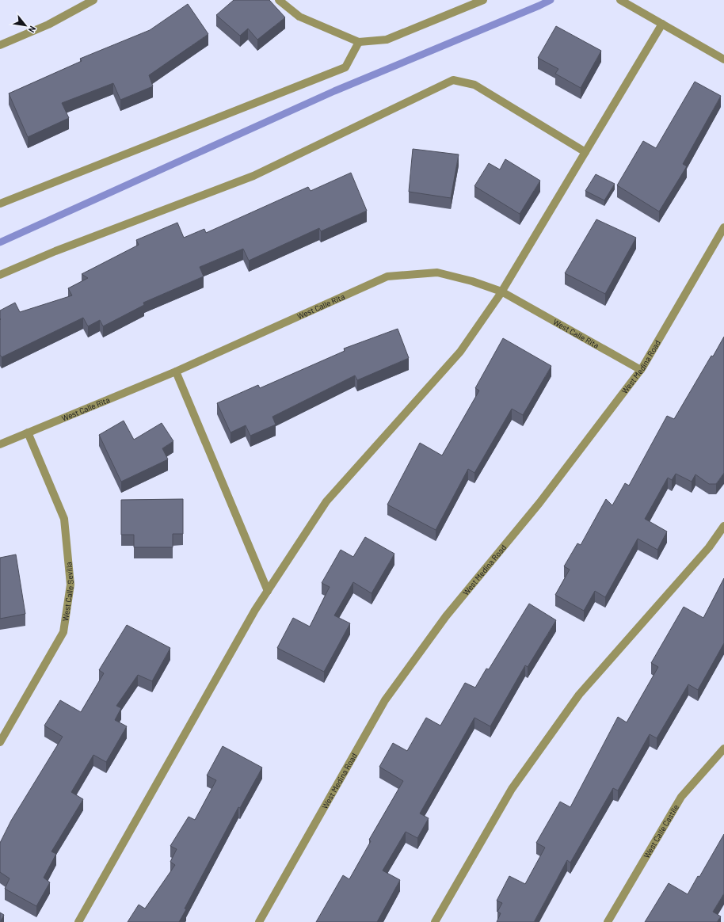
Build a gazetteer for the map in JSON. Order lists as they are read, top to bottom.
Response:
{
  "streets": {
    "street": [
      "West Calle Rita",
      "West Medina Road",
      "West Calle Sevilla",
      "West Calle Castile"
    ]
  },
  "crossings": [
    ["West Calle Rita", "West Medina Road"],
    ["West Calle Rita", "West Calle Sevilla"]
  ],
  "north": "bottom right"
}
